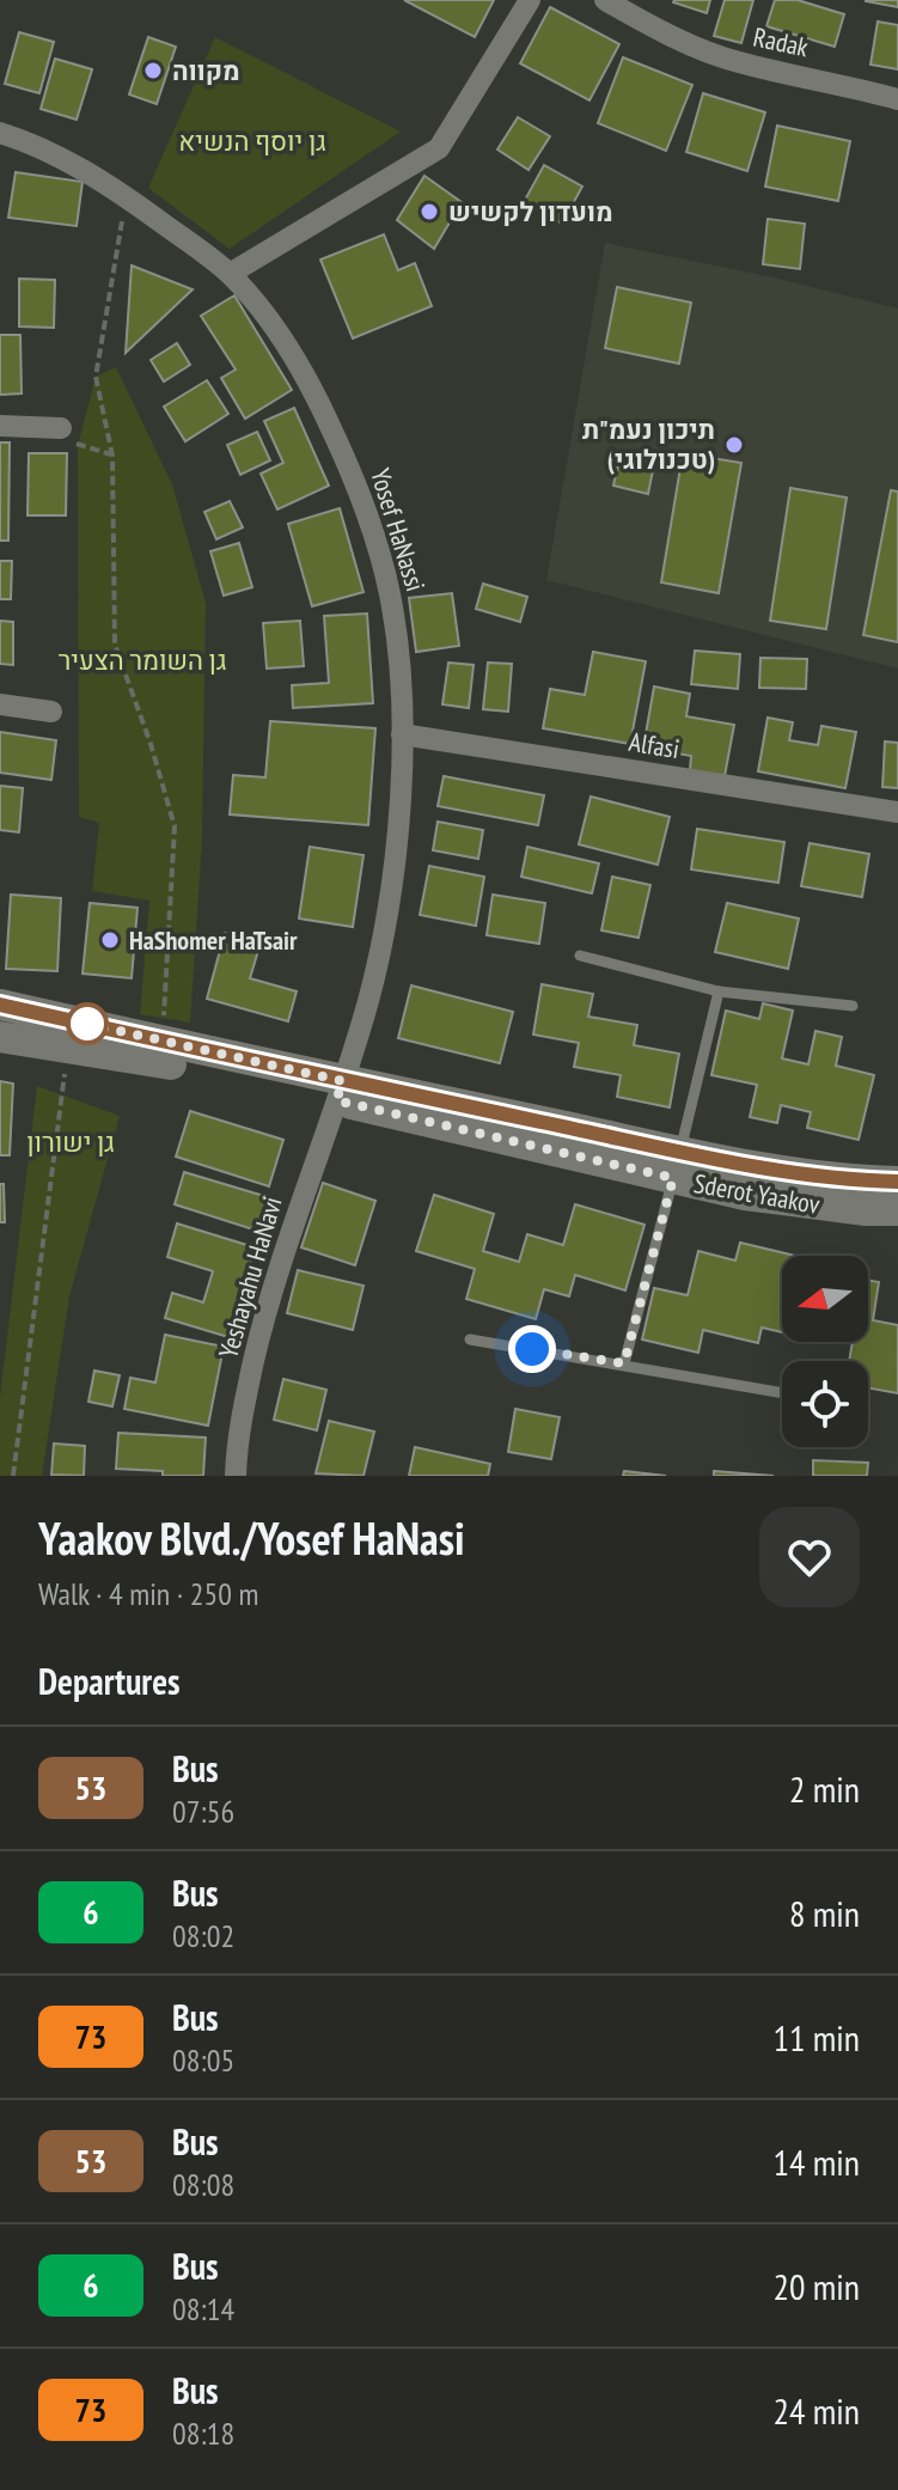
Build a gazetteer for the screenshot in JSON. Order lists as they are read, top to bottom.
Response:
{
  "streets": {
    "street": [
      "Radak",
      "Yosef HaNassi",
      "Alfasi",
      "Sderot Yaakov",
      "Yeshayahu HaNavi"
    ]
  },
  "crossings": [
    ["Yosef HaNassi", "Alfasi"],
    ["Yosef HaNassi", "Sderot Yaakov"],
    ["Yosef HaNassi", "Yeshayahu HaNavi"],
    ["Sderot Yaakov", "Yeshayahu HaNavi"]
  ],
  "parks": ["גן יוסף הנשיא", "גן השומר הצעיר", "גן ישורון"],
  "places": [
    "מקווה",
    "מועדון לקשיש",
    "תיכון נעמ\"ת (טכנולוגי)",
    "HaShomer HaTsair"
  ],
  "lines": ["bus line 53"],
  "north": "left",
  "page": {
    "heading": [
      ["Yaakov Blvd./Yosef HaNasi", "Walk · 4 min · 250 m"],
      "Departures"
    ],
    "list": [
      {
        "mark": "53",
        "name": "Bus",
        "note": "07:56",
        "value": "2 min"
      },
      {
        "mark": "6",
        "name": "Bus",
        "note": "08:02",
        "value": "8 min"
      },
      {
        "mark": "73",
        "name": "Bus",
        "note": "08:05",
        "value": "11 min"
      },
      {
        "mark": "53",
        "name": "Bus",
        "note": "08:08",
        "value": "14 min"
      },
      {
        "mark": "6",
        "name": "Bus",
        "note": "08:14",
        "value": "20 min"
      },
      {
        "mark": "73",
        "name": "Bus",
        "note": "08:18",
        "value": "24 min"
      }
    ]
  }
}
